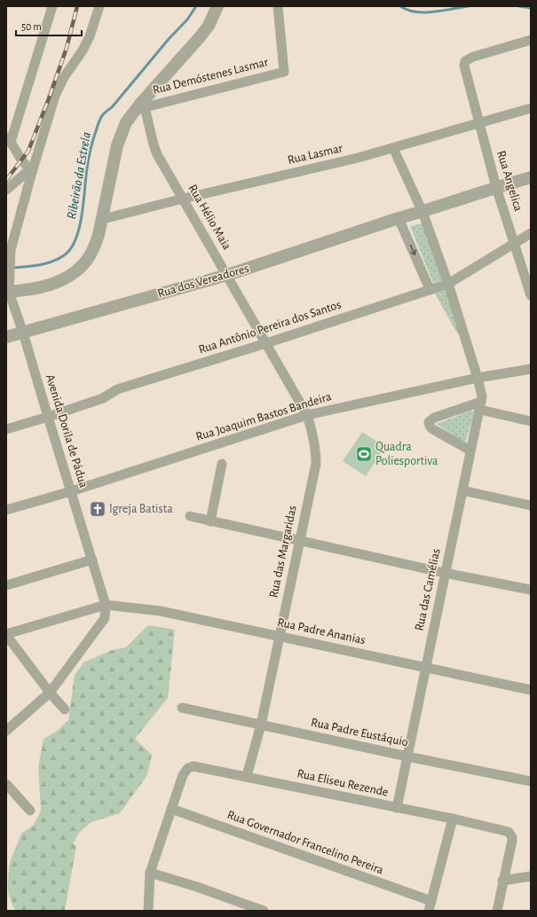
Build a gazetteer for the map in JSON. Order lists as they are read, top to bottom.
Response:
{
  "streets": {
    "street": [
      "Rua Demóstenes Lasmar",
      "Rua Lasmar",
      "Rua Angelica",
      "Rua Hélio Maia",
      "Rua dos Vereadores",
      "Rua Antônio Pereira dos Santos",
      "Rua Joaquim Bastos Bandeira",
      "Avenida Dorila de Pádua",
      "Rua das Margaridas",
      "Rua das Camélias",
      "Rua Padre Ananias",
      "Rua Padre Eustáquio",
      "Rua Eliseu Rezende",
      "Rua Governador Francelino Pereira"
    ]
  },
  "crossings": [
    ["Rua Demóstenes Lasmar", "Rua Hélio Maia"],
    ["Rua Lasmar", "Rua Angelica"],
    ["Rua Lasmar", "Rua Hélio Maia"],
    ["Rua Lasmar", "Rua das Camélias"],
    ["Rua Angelica", "Rua dos Vereadores"],
    ["Rua Angelica", "Rua Antônio Pereira dos Santos"],
    ["Rua Hélio Maia", "Rua dos Vereadores"],
    ["Rua Hélio Maia", "Rua Antônio Pereira dos Santos"],
    ["Rua Hélio Maia", "Rua Joaquim Bastos Bandeira"],
    ["Rua Hélio Maia", "Rua das Margaridas"],
    ["Rua dos Vereadores", "Avenida Dorila de Pádua"],
    ["Rua dos Vereadores", "Rua das Camélias"],
    ["Rua Antônio Pereira dos Santos", "Avenida Dorila de Pádua"],
    ["Rua Antônio Pereira dos Santos", "Rua das Camélias"],
    ["Rua Joaquim Bastos Bandeira", "Avenida Dorila de Pádua"],
    ["Rua Joaquim Bastos Bandeira", "Rua das Margaridas"],
    ["Rua Joaquim Bastos Bandeira", "Rua das Camélias"],
    ["Avenida Dorila de Pádua", "Rua Padre Ananias"],
    ["Rua das Margaridas", "Rua Padre Ananias"],
    ["Rua das Margaridas", "Rua Padre Eustáquio"],
    ["Rua das Margaridas", "Rua Eliseu Rezende"],
    ["Rua das Camélias", "Rua Padre Ananias"],
    ["Rua das Camélias", "Rua Padre Eustáquio"],
    ["Rua das Camélias", "Rua Eliseu Rezende"],
    ["Rua Eliseu Rezende", "Rua Governador Francelino Pereira"]
  ],
  "water": ["Ribeirão da Estrela"],
  "places": {
    "sports": ["Quadra Poliesportiva"],
    "church": ["Igreja Batista"]
  },
  "scale_bar": "50 m"
}
